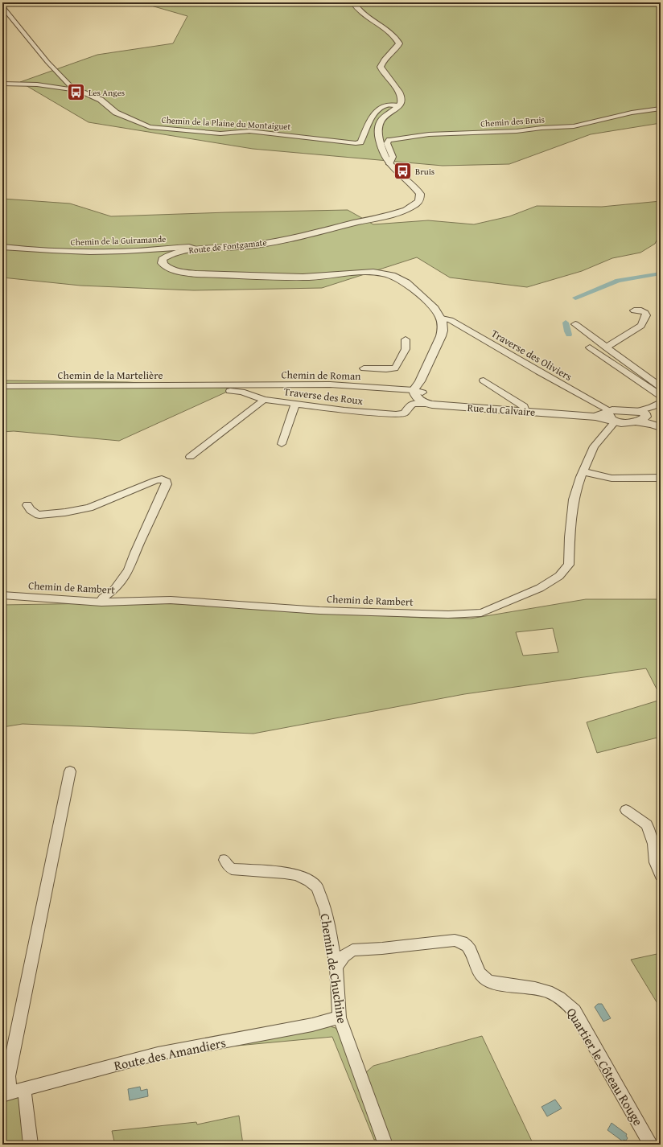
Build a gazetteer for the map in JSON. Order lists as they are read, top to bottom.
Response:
{
  "streets": {
    "street": [
      "Chemin des Bruis",
      "Chemin de la Plaine du Montaiguet",
      "Chemin de la Guiramande",
      "Route de Fontgamate",
      "Traverse des Oliviers",
      "Chemin de la Martelière",
      "Chemin de Roman",
      "Traverse des Roux",
      "Rue du Calvaire",
      "Chemin de Rambert",
      "Chemin de Chuchine",
      "Route des Amandiers",
      "Quartier le Côteau Rouge"
    ]
  },
  "crossings": [
    ["Chemin des Bruis", "Route de Fontgamate"],
    ["Chemin de la Plaine du Montaiguet", "Route de Fontgamate"],
    ["Chemin de la Guiramande", "Route de Fontgamate"],
    ["Traverse des Oliviers", "Rue du Calvaire"],
    ["Traverse des Oliviers", "Chemin de Rambert"],
    ["Chemin de la Martelière", "Chemin de Roman"],
    ["Chemin de la Martelière", "Traverse des Roux"],
    ["Chemin de Roman", "Traverse des Roux"],
    ["Traverse des Roux", "Rue du Calvaire"],
    ["Rue du Calvaire", "Chemin de Rambert"],
    ["Chemin de Chuchine", "Route des Amandiers"],
    ["Chemin de Chuchine", "Quartier le Côteau Rouge"]
  ],
  "places": {
    "bus stop": ["Les Anges", "Bruis"]
  }
}
